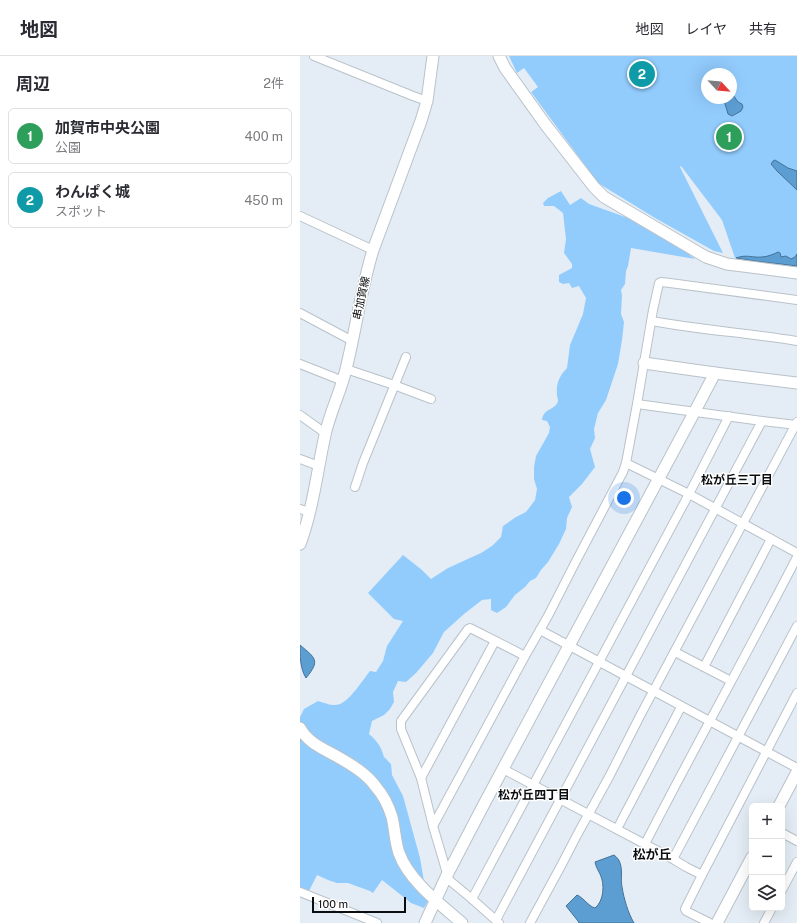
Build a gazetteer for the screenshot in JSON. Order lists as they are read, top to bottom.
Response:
{
  "streets": {
    "street": ["串加賀線"]
  },
  "districts": ["松が丘三丁目", "松が丘四丁目", "松が丘"],
  "scale_bar": "100 m",
  "north": "bottom right",
  "page": {
    "header": "地図",
    "nav": ["地図", "レイヤ", "共有"],
    "heading": ["周辺", "2件"],
    "pins": ["2", "1"],
    "list": [
      {
        "mark": "1",
        "name": "加賀市中央公園",
        "note": "公園",
        "value": "400 m"
      },
      {
        "mark": "2",
        "name": "わんぱく城",
        "note": "スポット",
        "value": "450 m"
      }
    ],
    "map_buttons": ["+", "−"],
    "scale": "100 m"
  }
}
